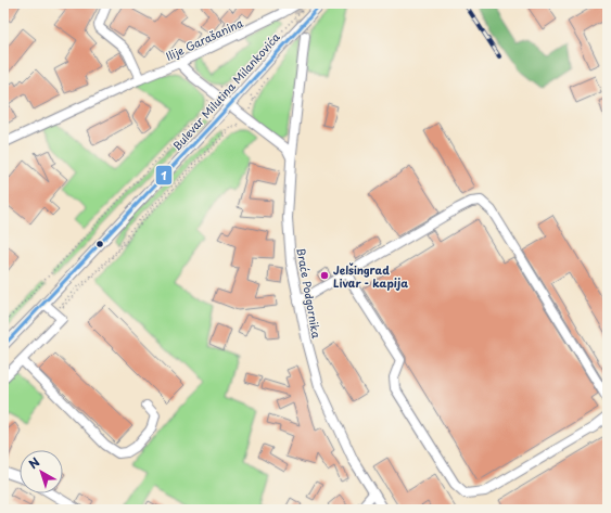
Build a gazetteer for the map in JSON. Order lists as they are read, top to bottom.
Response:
{
  "streets": {
    "street": ["Ilije Garašanina", "Bulevar Milutina Milankovića", "Braće Podgornika"]
  },
  "places": ["Jelšingrad Livar - kapija"],
  "lines": ["transit line 1"],
  "north": "top left"
}
